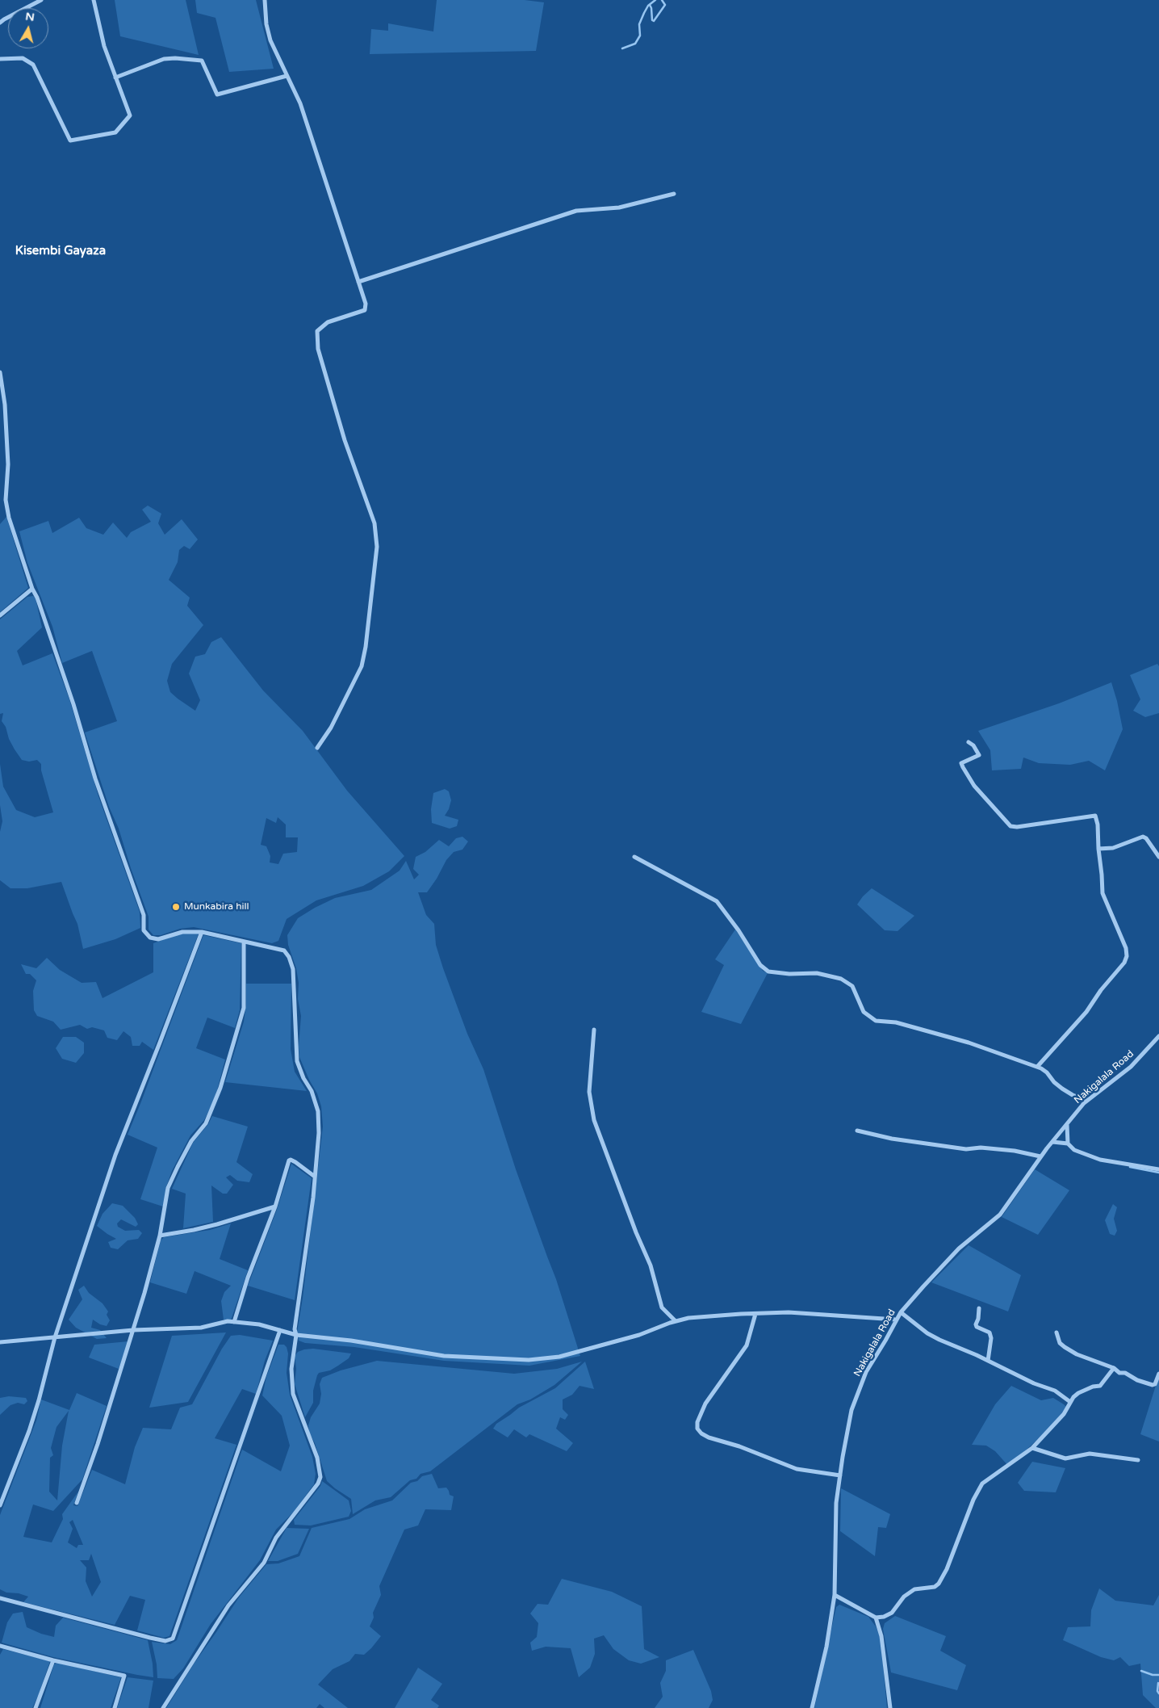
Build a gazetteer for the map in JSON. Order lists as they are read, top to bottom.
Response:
{
  "streets": {
    "street": ["Nakigalala Road"]
  },
  "districts": ["Kisembi Gayaza"],
  "places": ["Munkabira hill"],
  "north": "top"
}
